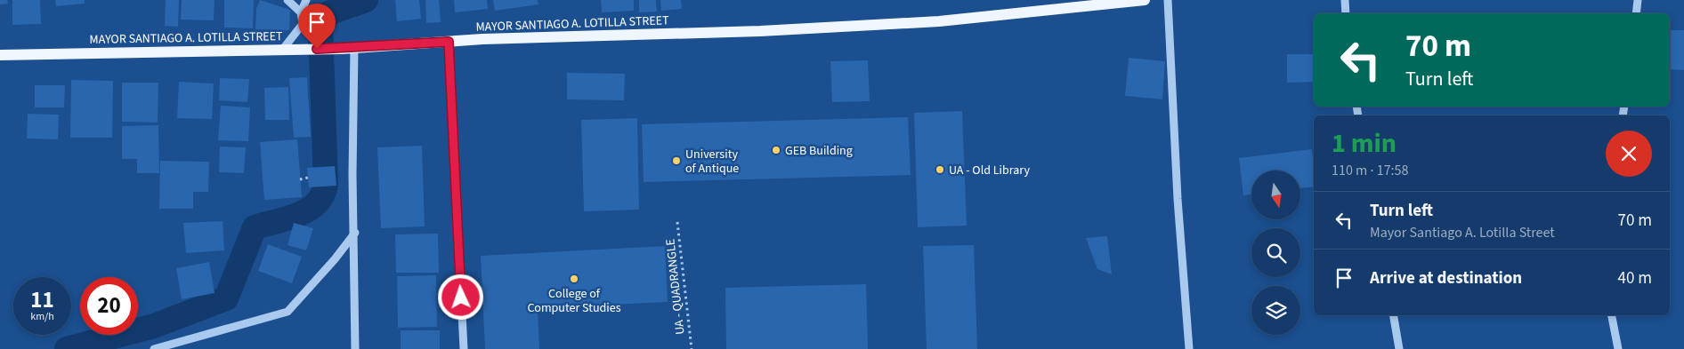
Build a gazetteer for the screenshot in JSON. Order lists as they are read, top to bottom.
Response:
{
  "streets": {
    "main road": ["MAYOR SANTIAGO A. LOTILLA STREET"],
    "path": ["UA - QUADRANGLE"]
  },
  "places": [
    "GEB Building",
    "University of Antique",
    "UA - Old Library",
    "College of Computer Studies"
  ],
  "north": "bottom",
  "page": {
    "turn": ["70 m", "Turn left"],
    "heading": ["1 min", "110 m · 17:58"],
    "list": [
      {
        "name": "Turn left",
        "note": "Mayor Santiago A. Lotilla Street",
        "value": "70 m"
      },
      {
        "name": "Arrive at destination",
        "value": "40 m"
      }
    ],
    "speed": "11 km/h",
    "limit": "20"
  }
}
